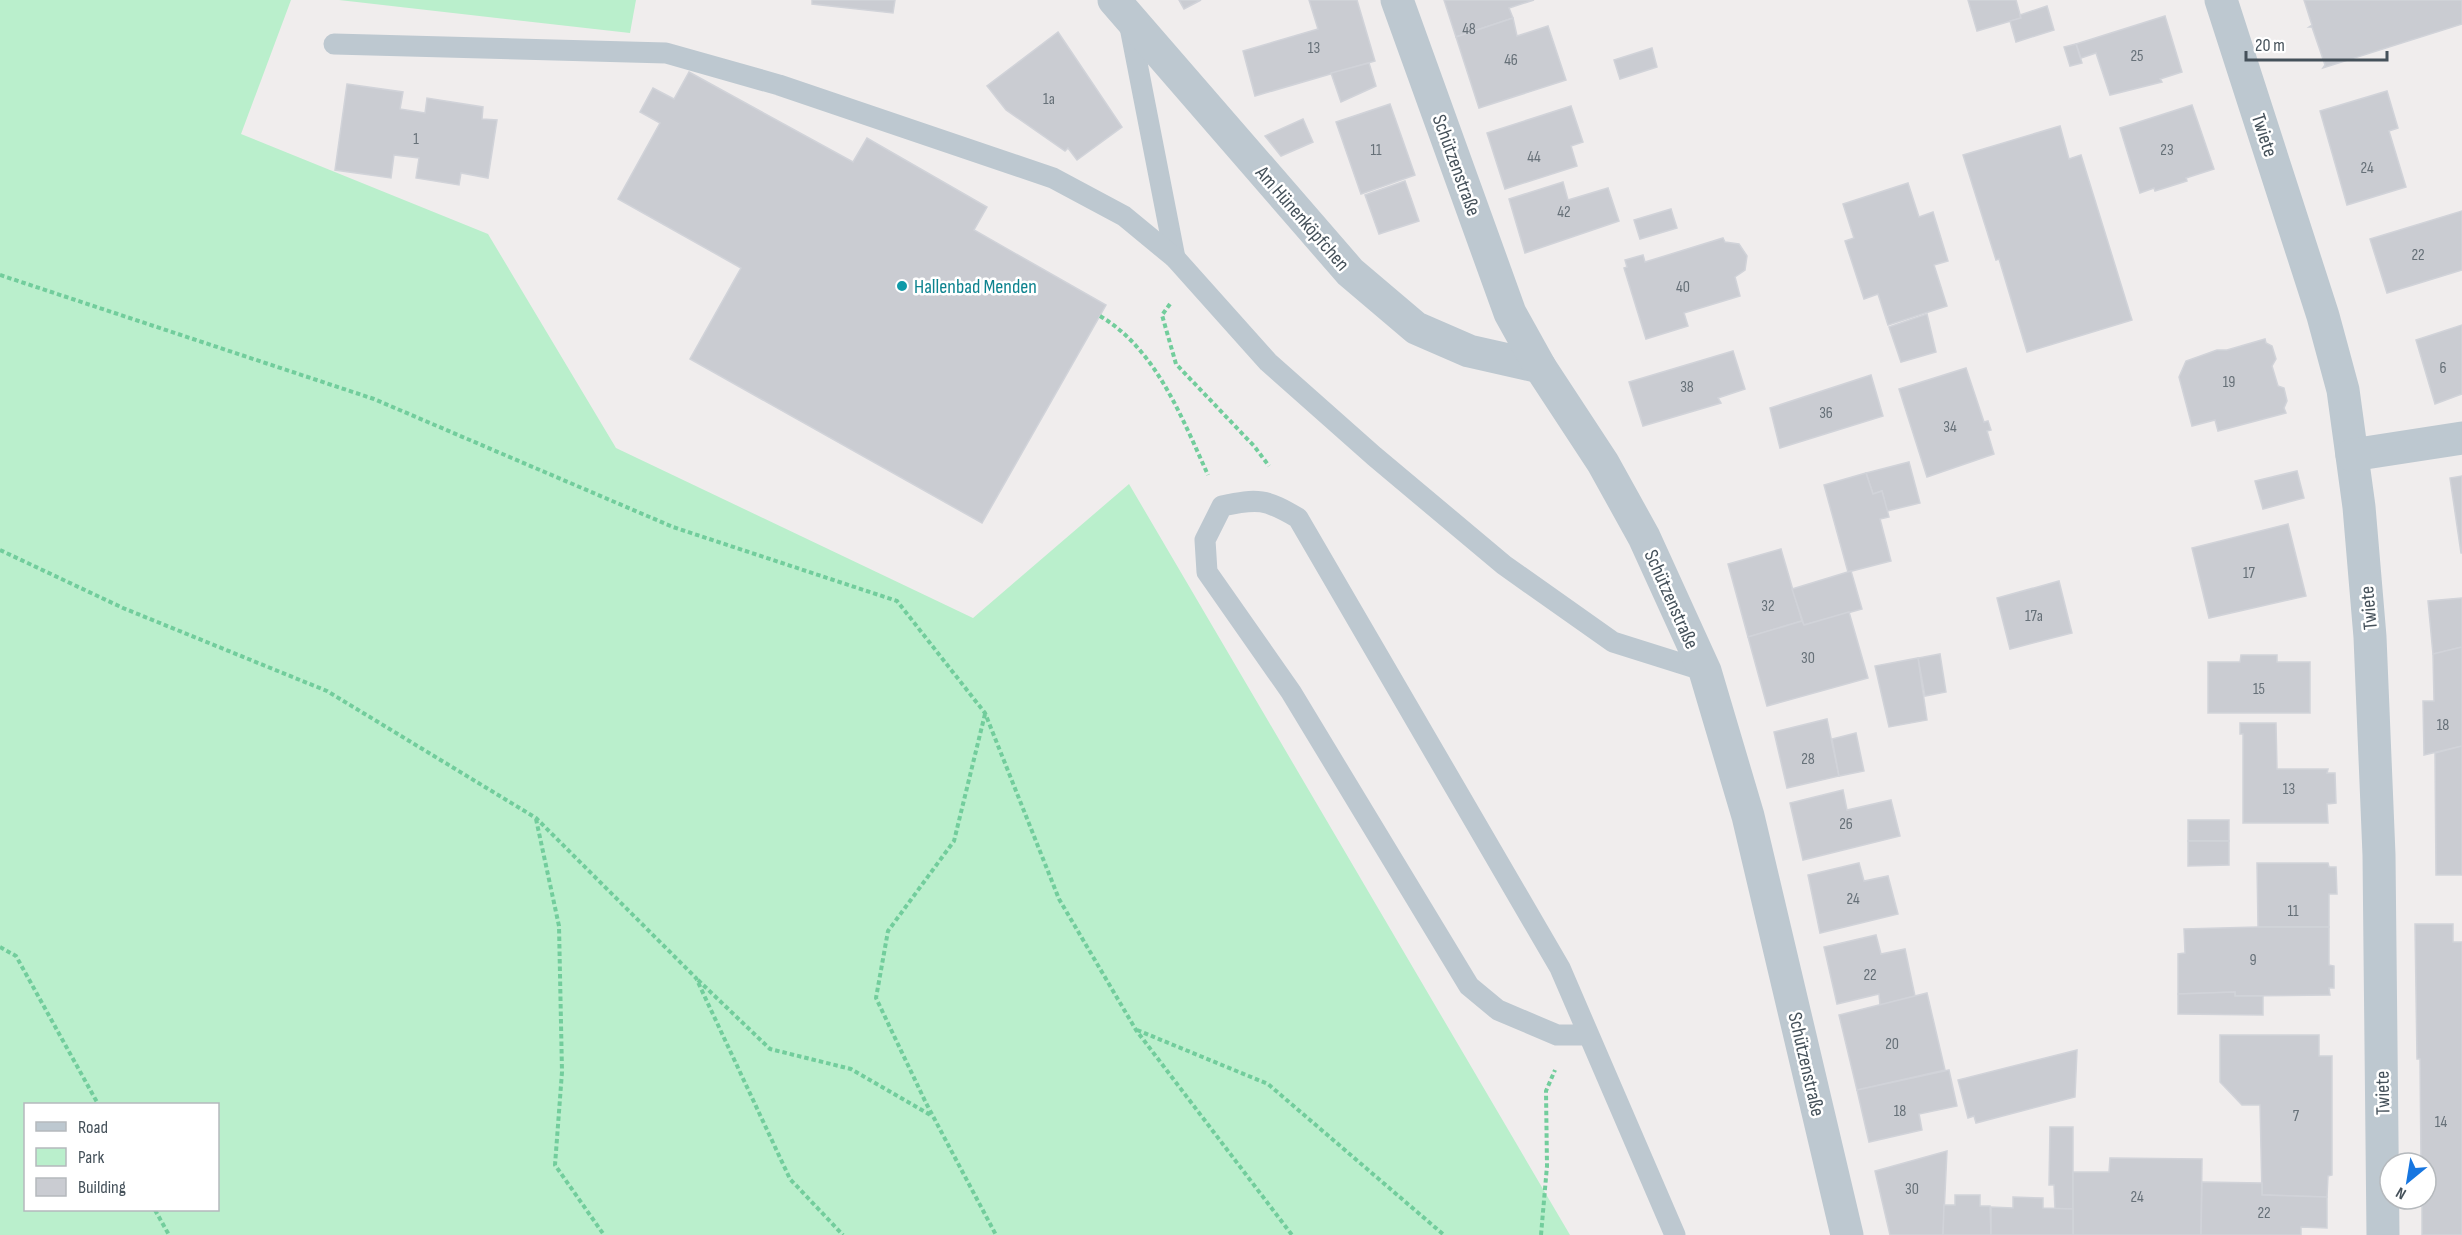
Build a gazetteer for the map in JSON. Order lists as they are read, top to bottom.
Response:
{
  "streets": {
    "street": ["Twiete", "Schützenstraße", "Am Hünenköpfchen"]
  },
  "crossings": [
    ["Schützenstraße", "Am Hünenköpfchen"]
  ],
  "places": ["Hallenbad Menden"],
  "house_numbers": [
    "48",
    "13",
    "25",
    "46",
    "1a",
    "1",
    "11",
    "23",
    "44",
    "24",
    "42",
    "22",
    "40",
    "6",
    "19",
    "38",
    "36",
    "34",
    "17",
    "32",
    "17a",
    "30",
    "15",
    "18",
    "28",
    "13",
    "26",
    "24",
    "11",
    "9",
    "22",
    "20",
    "18",
    "7",
    "14",
    "30",
    "24",
    "22"
  ],
  "legend": ["Road", "Park", "Building"],
  "scale_bar": "20 m",
  "north": "bottom left"
}
